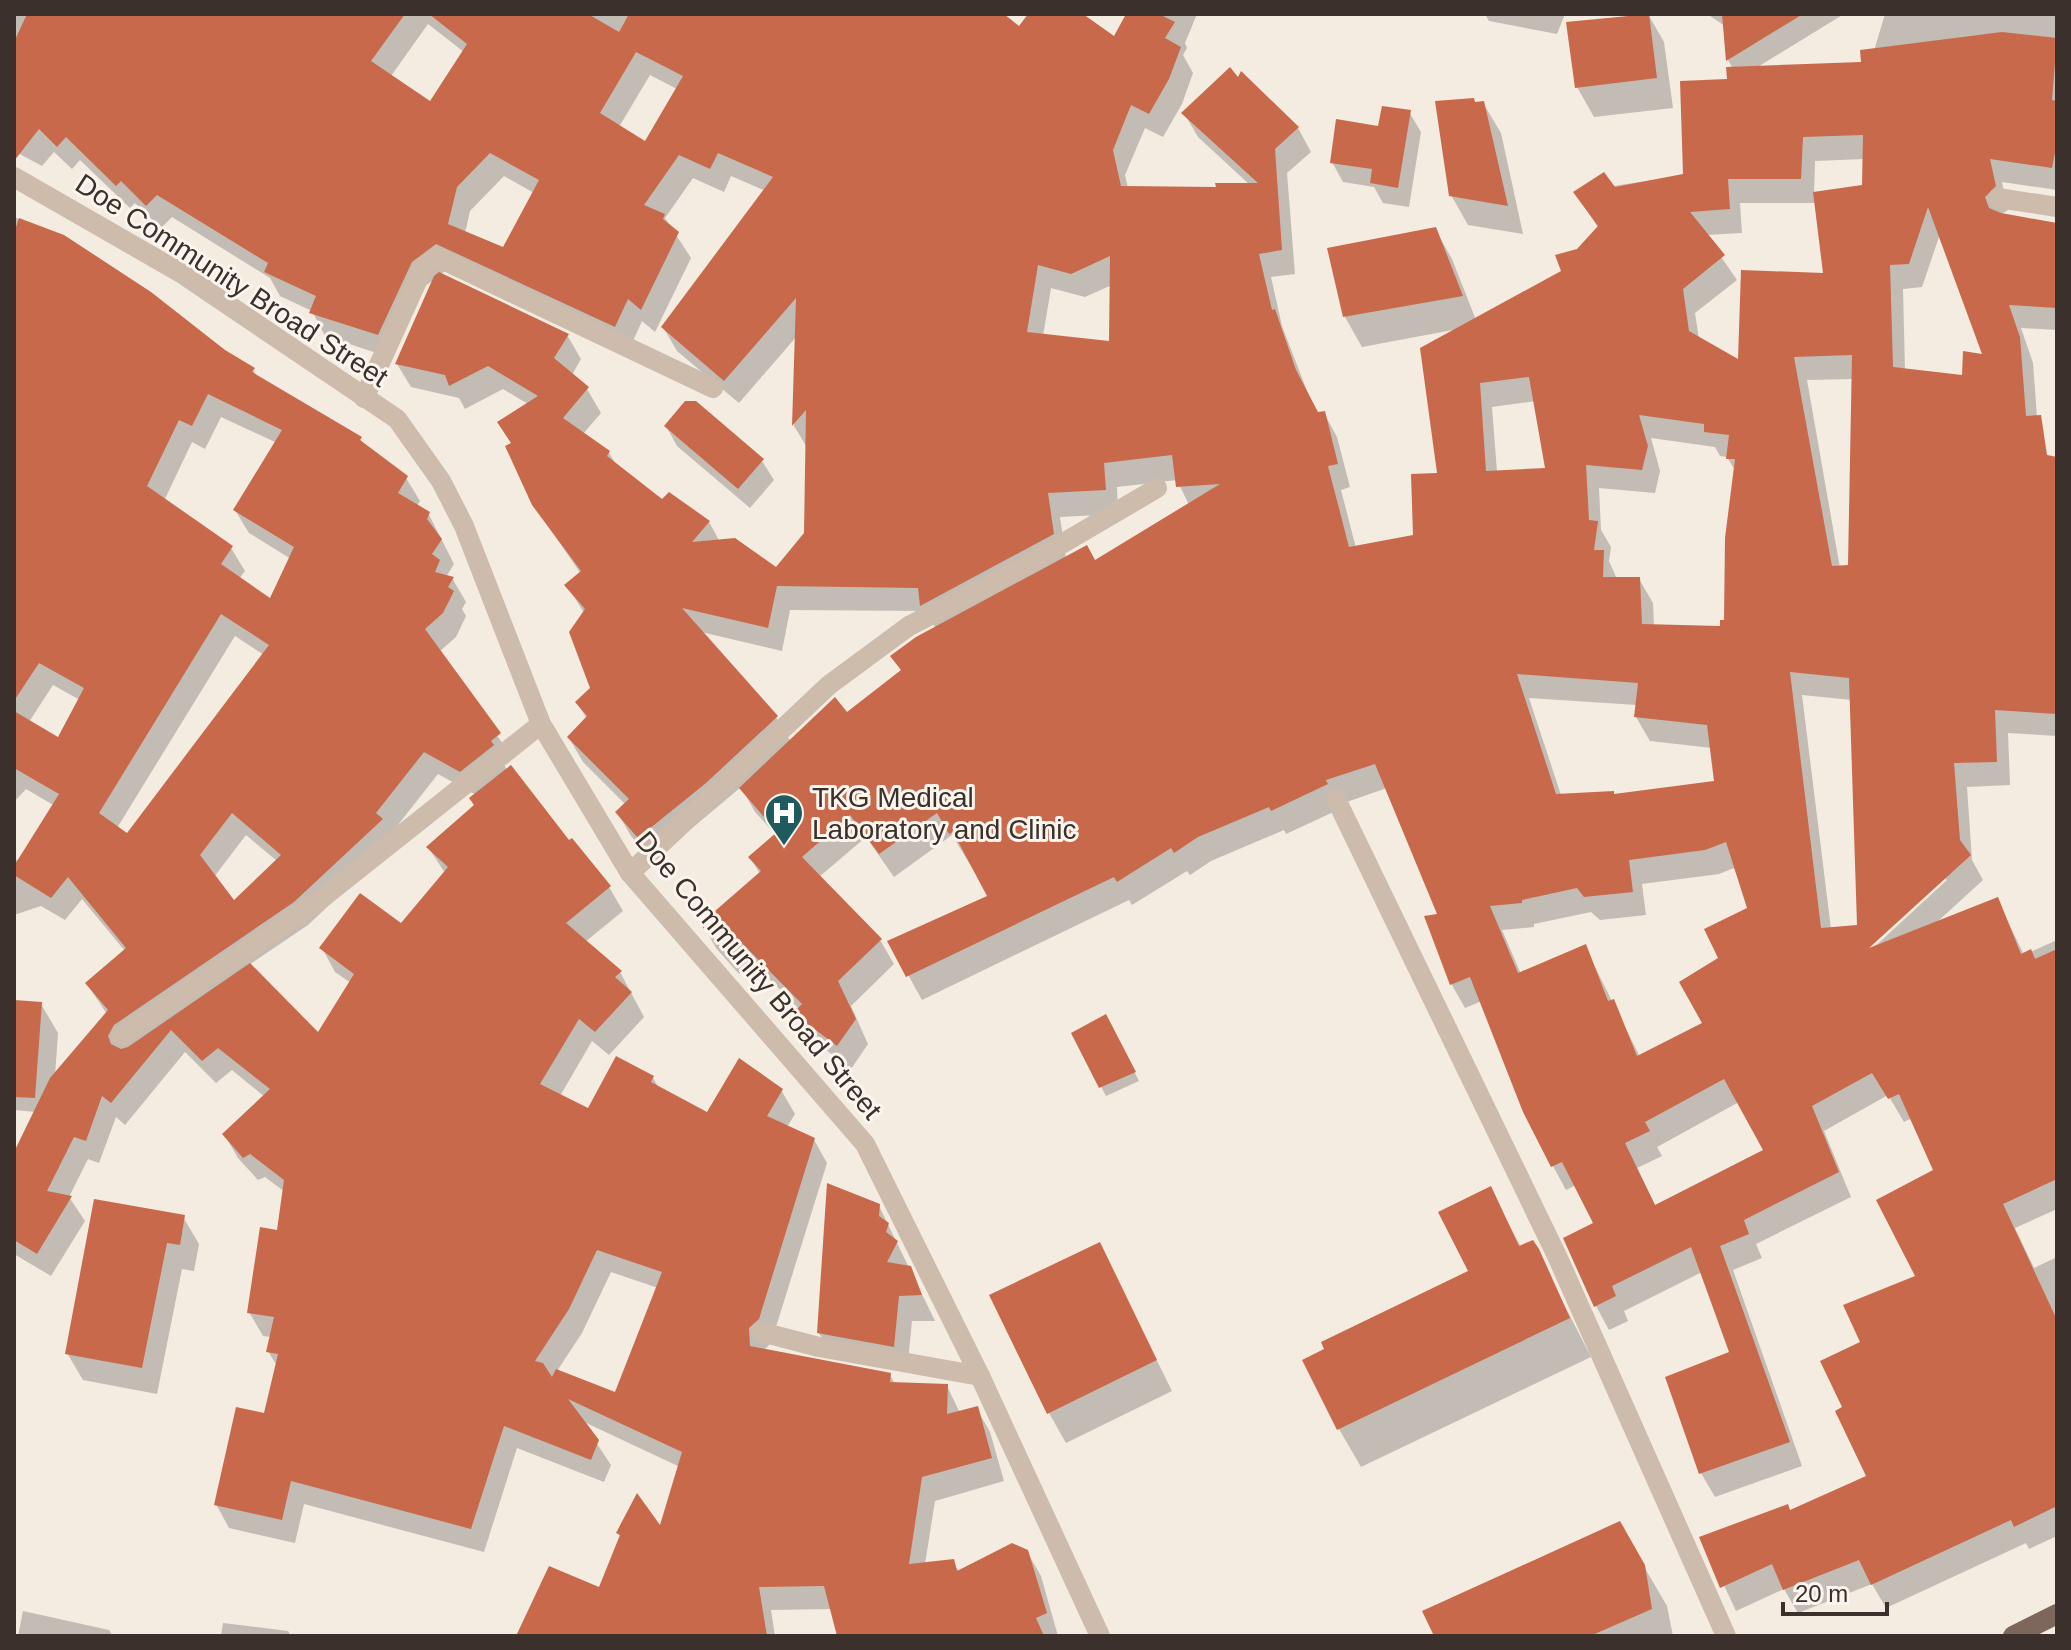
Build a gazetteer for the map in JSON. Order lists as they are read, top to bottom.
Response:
{
  "streets": {
    "street": ["Doe Community Broad Street"]
  },
  "places": {
    "hospital": ["TKG Medical Laboratory and Clinic"]
  },
  "scale_bar": "20 m"
}
